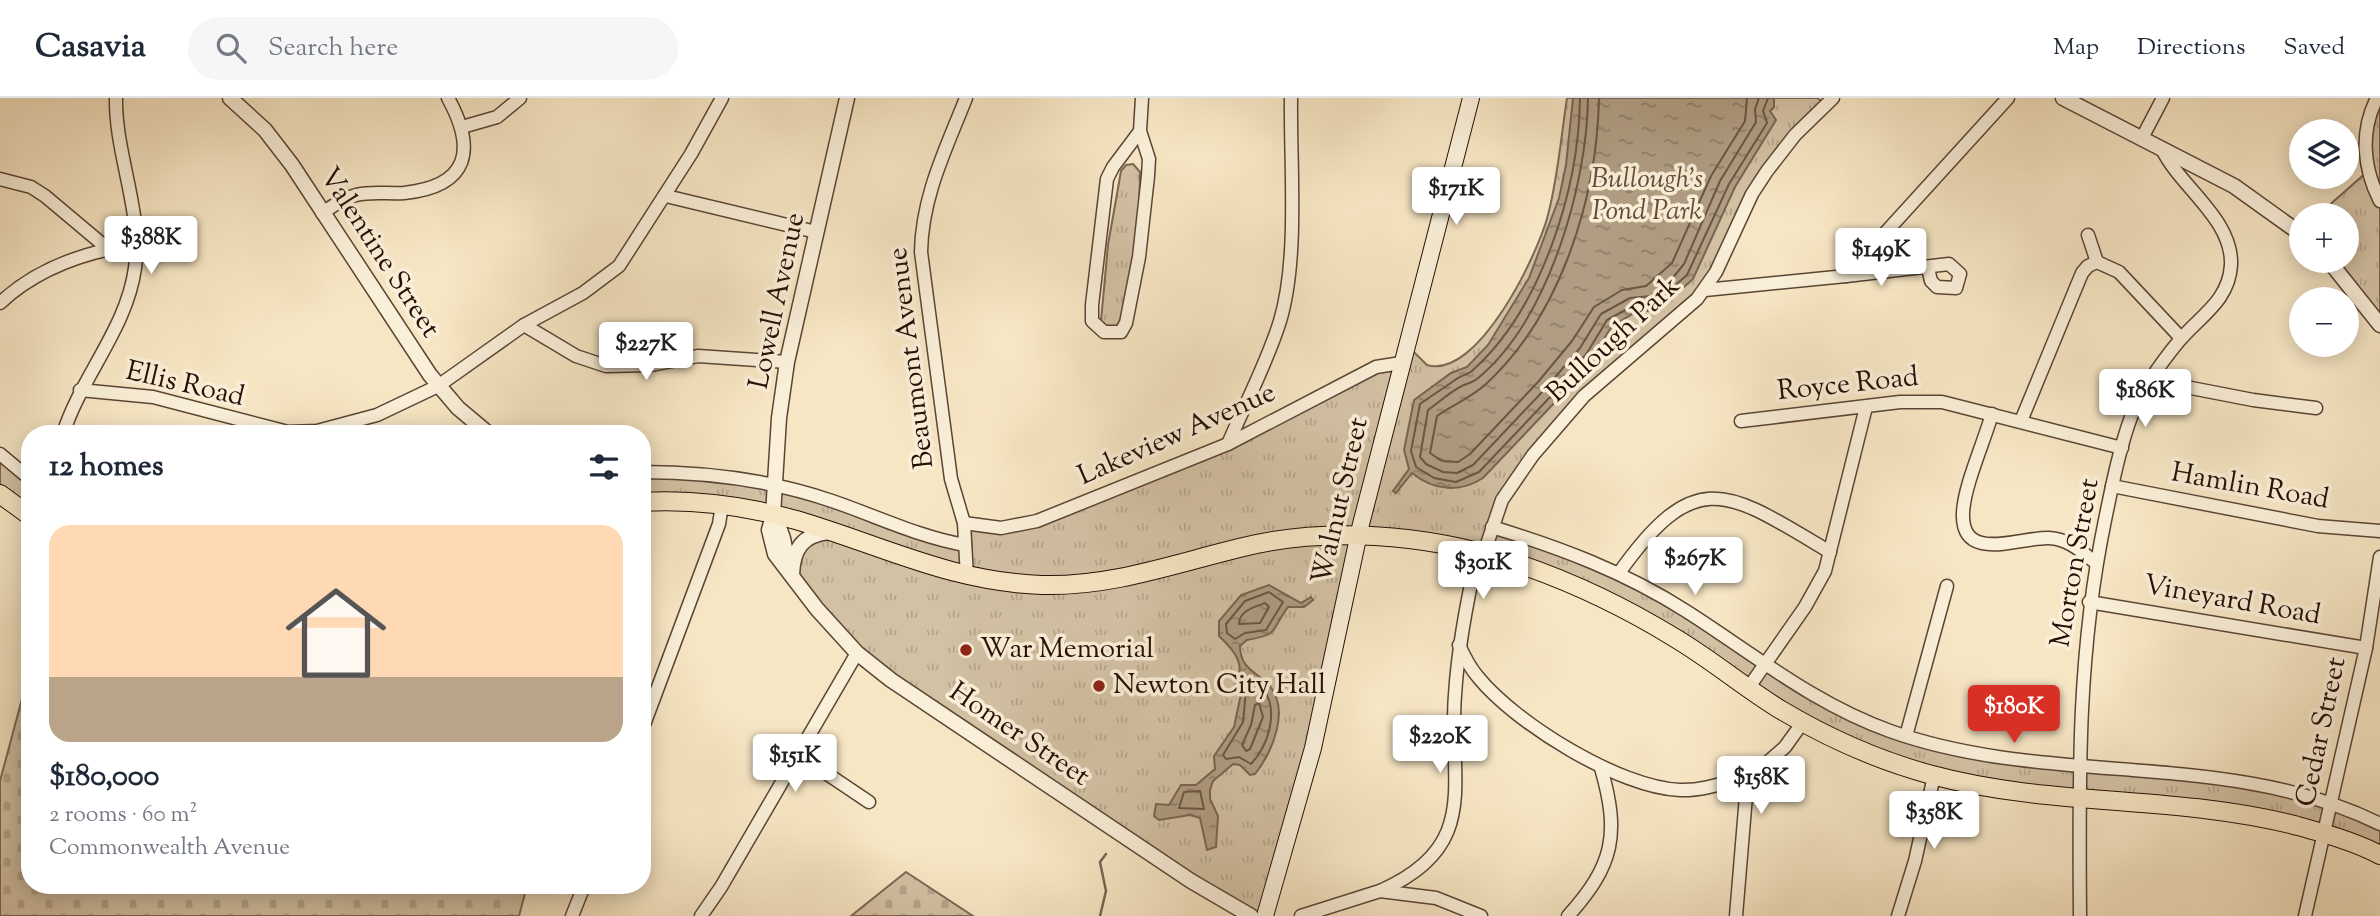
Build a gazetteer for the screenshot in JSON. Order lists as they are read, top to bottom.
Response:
{
  "streets": {
    "main road": ["Walnut Street"],
    "street": [
      "Valentine Street",
      "Lowell Avenue",
      "Bullough Park",
      "Beaumont Avenue",
      "Ellis Road",
      "Royce Road",
      "Lakeview Avenue",
      "Hamlin Road",
      "Morton Street",
      "Vineyard Road",
      "Cedar Street",
      "Homer Street"
    ]
  },
  "crossings": [
    ["Valentine Street", "Ellis Road"],
    ["Beaumont Avenue", "Lakeview Avenue"],
    ["Royce Road", "Morton Street"],
    ["Lakeview Avenue", "Walnut Street"],
    ["Hamlin Road", "Morton Street"],
    ["Morton Street", "Vineyard Road"],
    ["Vineyard Road", "Cedar Street"]
  ],
  "parks": ["Bullough's Pond Park"],
  "places": ["War Memorial", "Newton City Hall"],
  "page": {
    "header": "Casavia",
    "search": "Search here",
    "nav": ["Map", "Directions", "Saved"],
    "map_buttons": ["+", "−"],
    "price": [
      "$171K",
      "$388K",
      "$149K",
      "$227K",
      "$186K",
      "$267K",
      "$301K",
      "$180K",
      "$220K",
      "$151K",
      "$158K",
      "$358K"
    ],
    "heading": "12 homes",
    "list": [
      {
        "name": "$180,000",
        "note": "2 rooms · 60 m² · Commonwealth Avenue"
      }
    ]
  }
}
